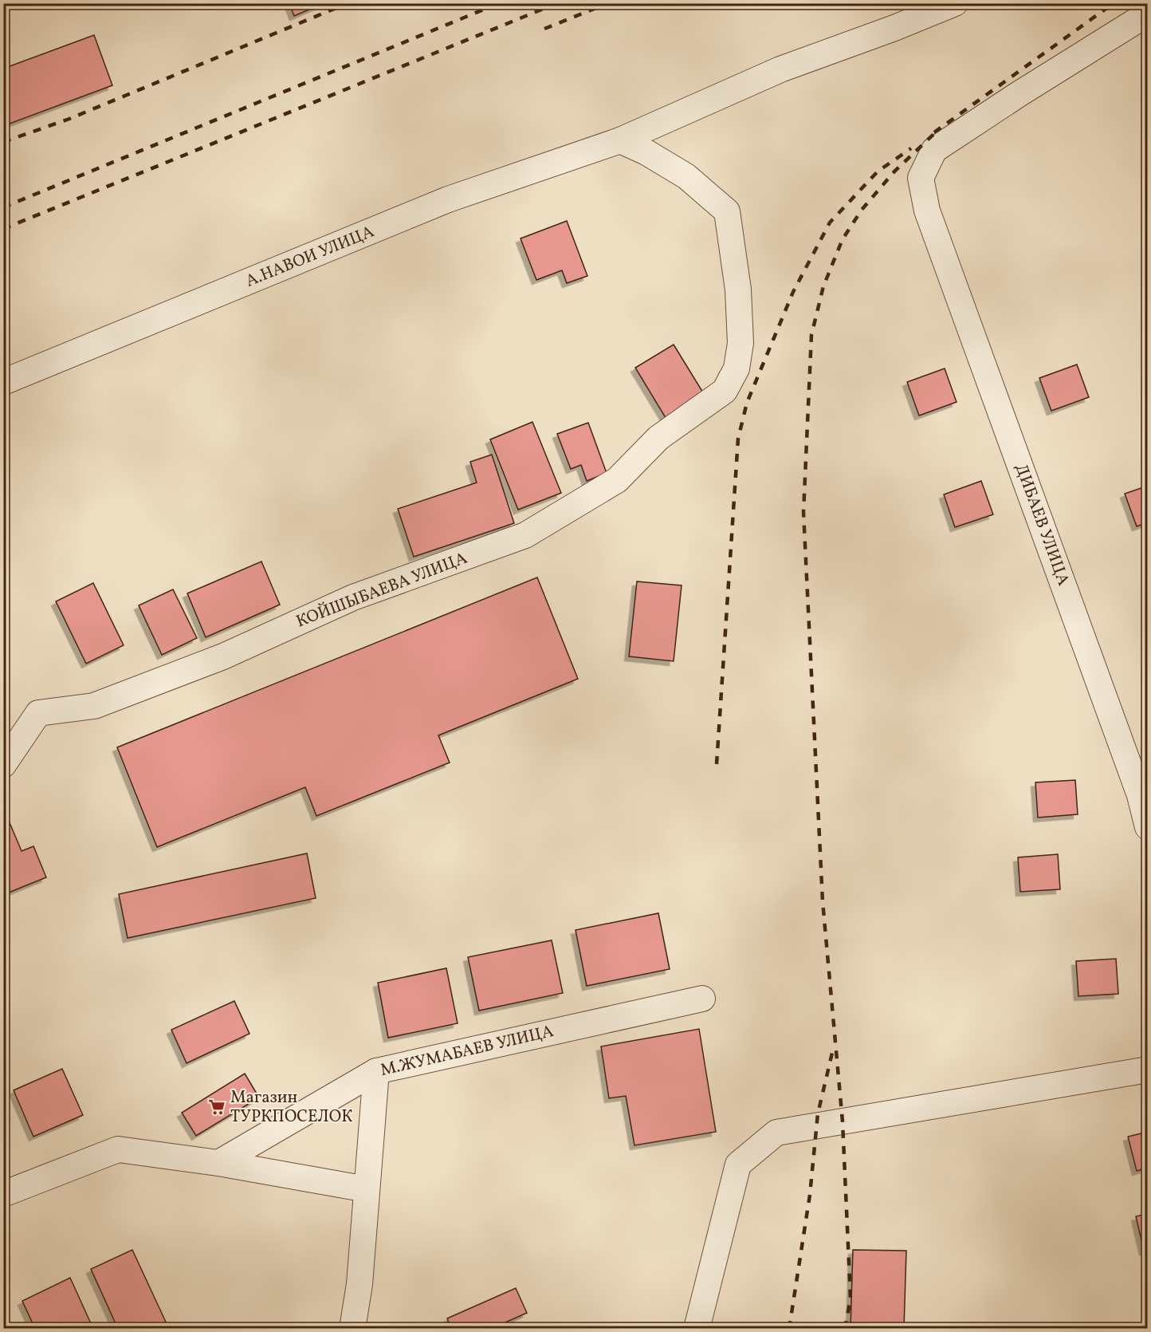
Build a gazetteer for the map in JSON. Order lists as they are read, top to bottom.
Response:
{
  "streets": {
    "street": [
      "А.НАВОИ УЛИЦА",
      "ДИБАЕВ УЛИЦА",
      "КОЙШЫБАЕВА УЛИЦА",
      "М.ЖУМАБАЕВ УЛИЦА"
    ]
  },
  "crossings": [
    ["А.НАВОИ УЛИЦА", "КОЙШЫБАЕВА УЛИЦА"]
  ],
  "places": {
    "supermarket": ["Магазин ТУРКПОСЕЛОК"]
  }
}
